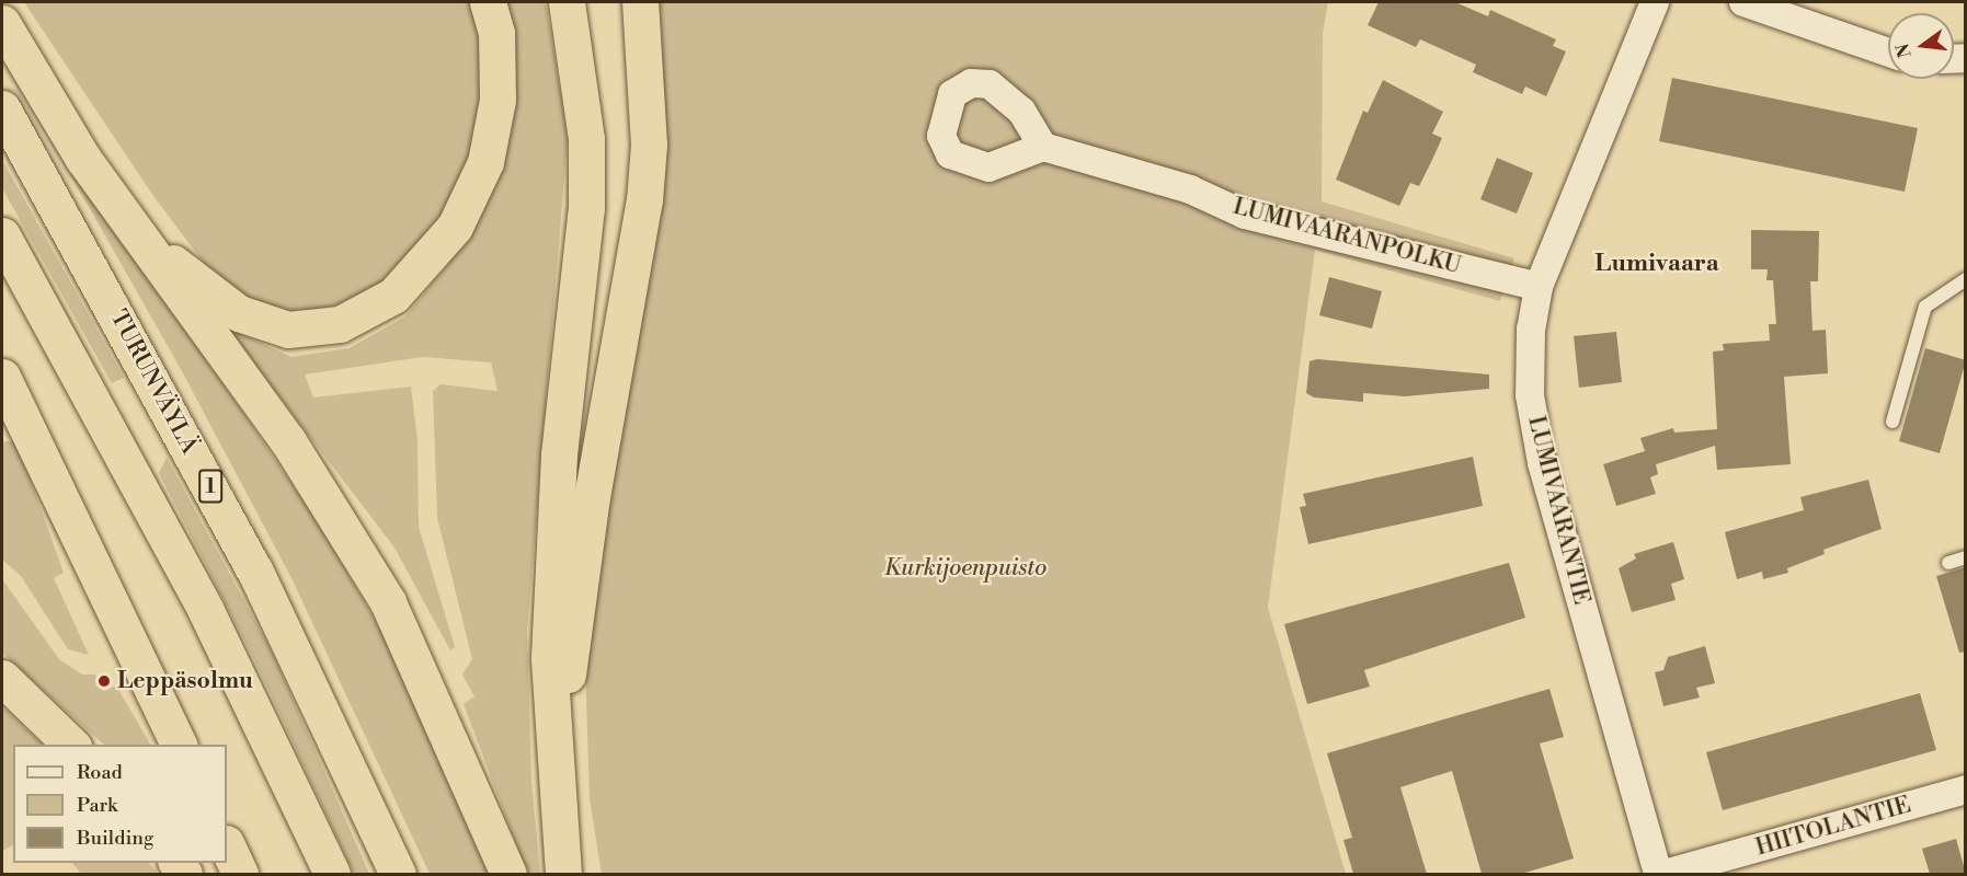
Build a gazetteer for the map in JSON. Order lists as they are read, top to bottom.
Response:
{
  "streets": {
    "highway": ["TURUNVÄYLÄ", "1"],
    "street": ["LUMIVAARANPOLKU", "LUMIVAARANTIE", "HIITOLANTIE"]
  },
  "crossings": [
    ["LUMIVAARANPOLKU", "LUMIVAARANTIE"]
  ],
  "districts": ["Lumivaara"],
  "parks": ["Kurkijoenpuisto"],
  "places": ["Leppäsolmu"],
  "legend": ["Road", "Park", "Building"],
  "north": "left"
}
